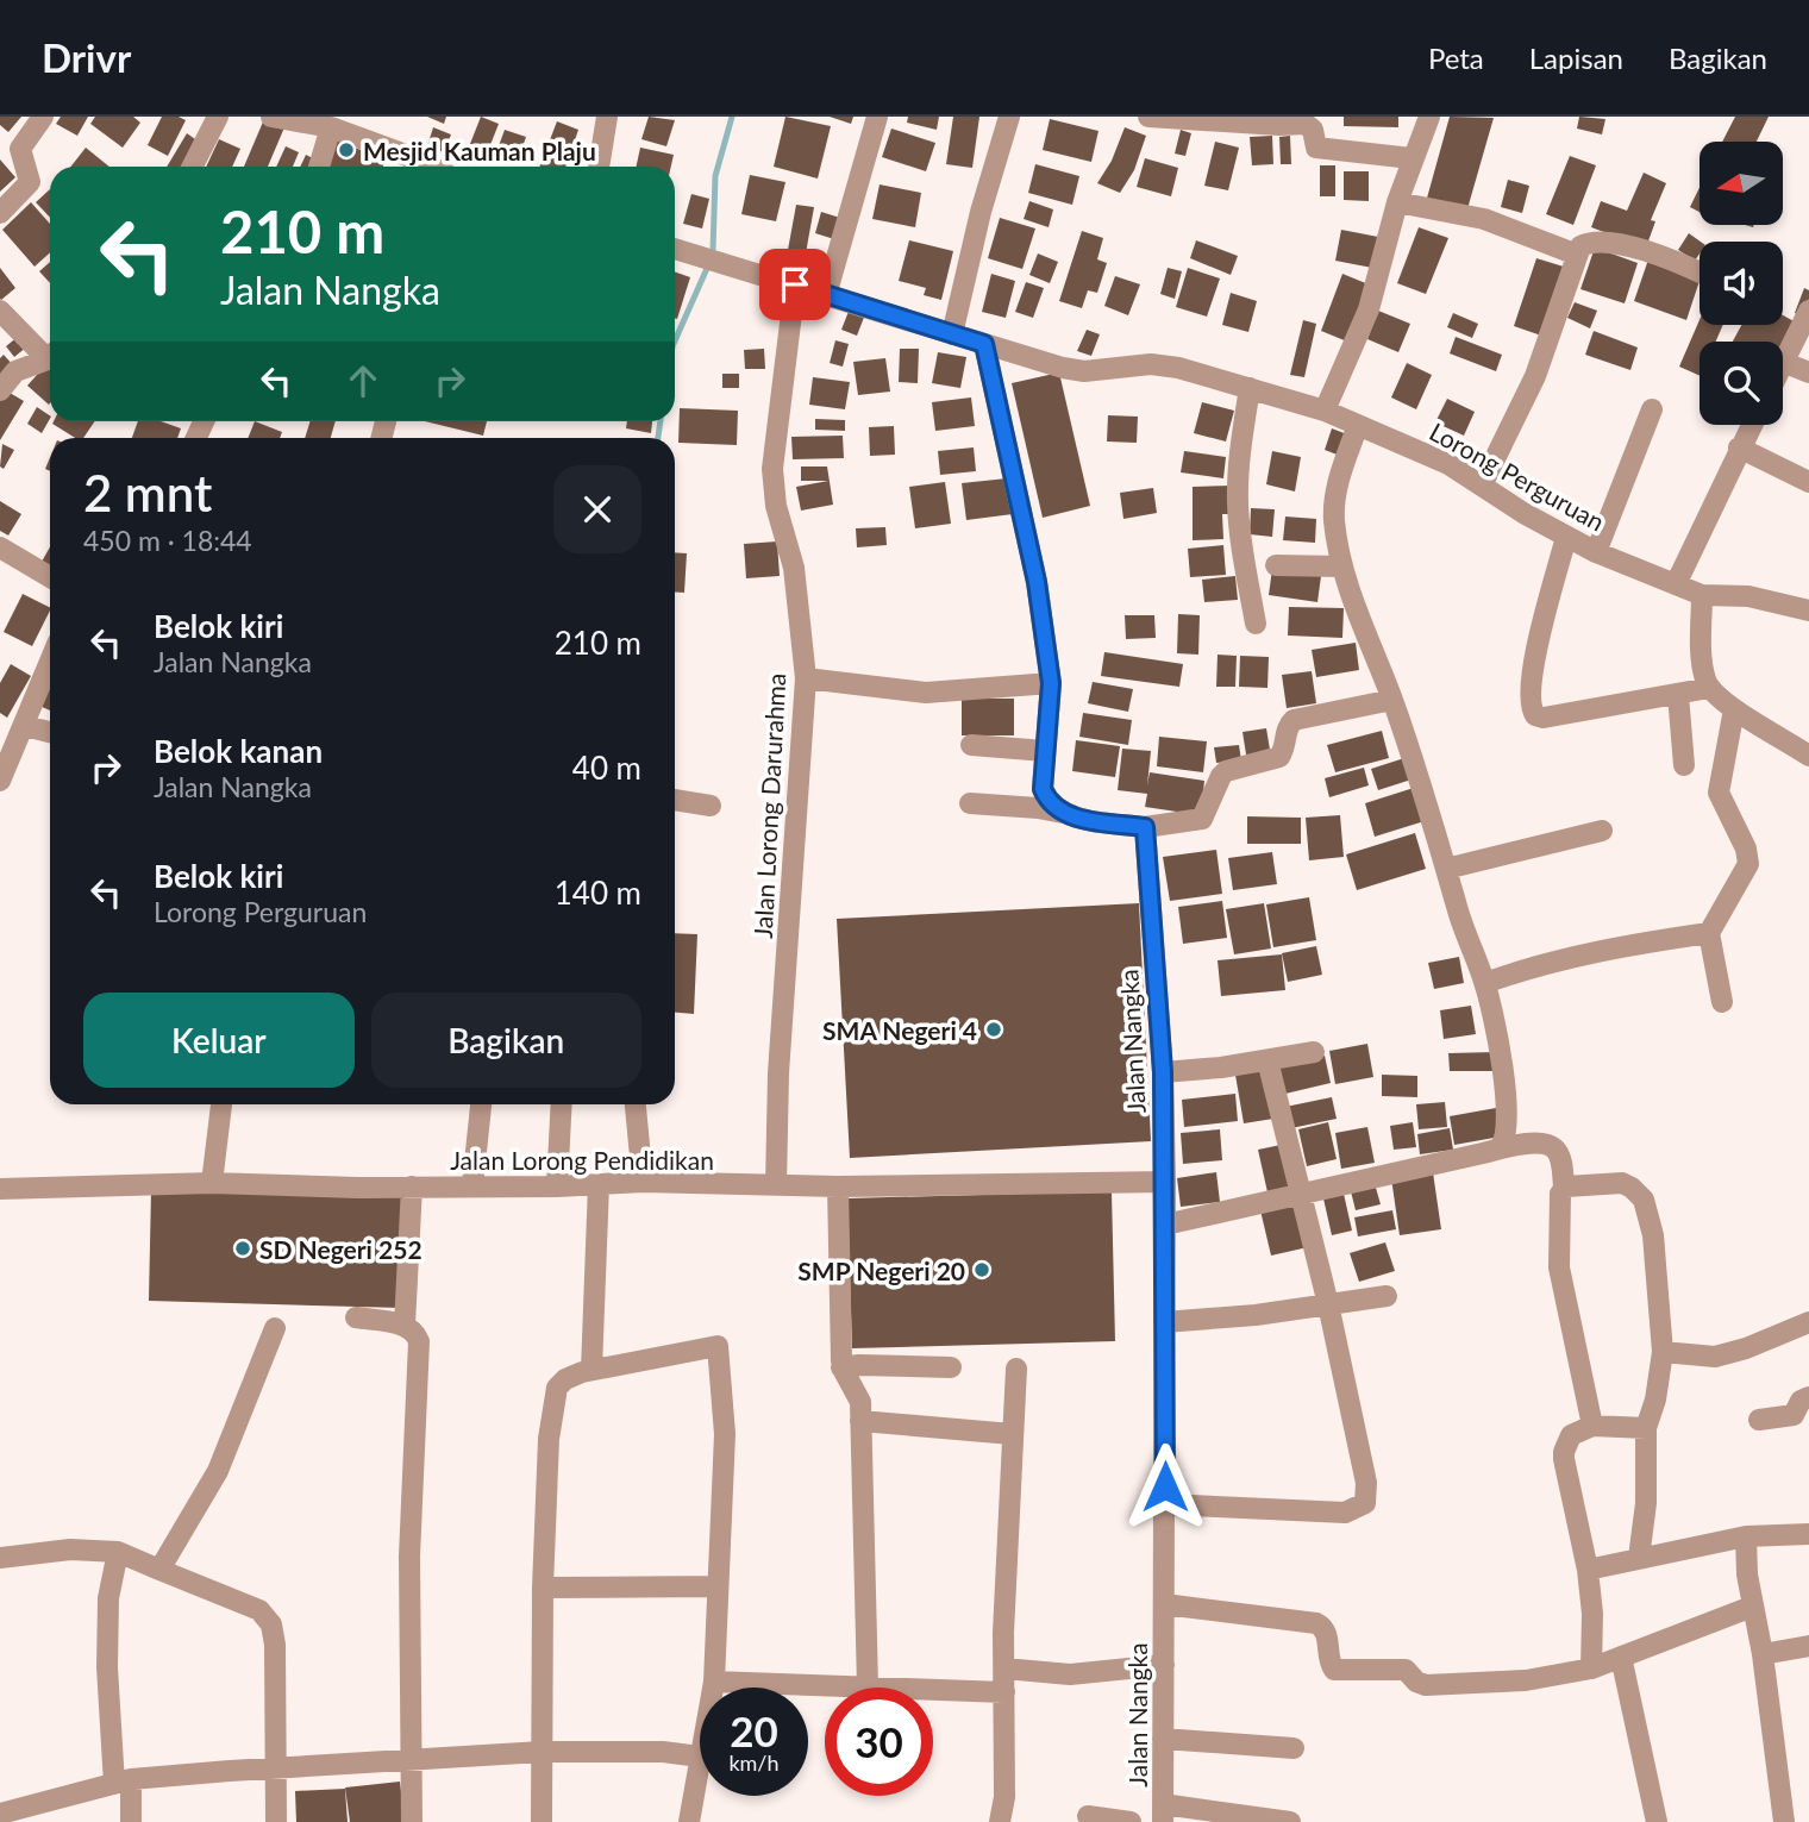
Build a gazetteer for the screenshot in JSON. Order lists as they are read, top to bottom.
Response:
{
  "streets": {
    "street": [
      "Lorong Perguruan",
      "Jalan Lorong Darurahma",
      "Jalan Nangka",
      "Jalan Lorong Pendidikan"
    ]
  },
  "crossings": [
    ["Lorong Perguruan", "Jalan Lorong Darurahma"],
    ["Jalan Lorong Darurahma", "Jalan Lorong Pendidikan"],
    ["Jalan Nangka", "Jalan Lorong Pendidikan"]
  ],
  "places": [
    "Mesjid Kauman Plaju",
    "SMA Negeri 4",
    "SD Negeri 252",
    "SMP Negeri 20"
  ],
  "north": "left",
  "page": {
    "header": "Drivr",
    "nav": ["Peta", "Lapisan", "Bagikan"],
    "turn": ["210 m", "Jalan Nangka"],
    "heading": ["2 mnt", "450 m · 18:44"],
    "list": [
      {
        "name": "Belok kiri",
        "note": "Jalan Nangka",
        "value": "210 m"
      },
      {
        "name": "Belok kanan",
        "note": "Jalan Nangka",
        "value": "40 m"
      },
      {
        "name": "Belok kiri",
        "note": "Lorong Perguruan",
        "value": "140 m"
      }
    ],
    "buttons": ["Keluar", "Bagikan"],
    "speed": "20 km/h",
    "limit": "30"
  }
}
